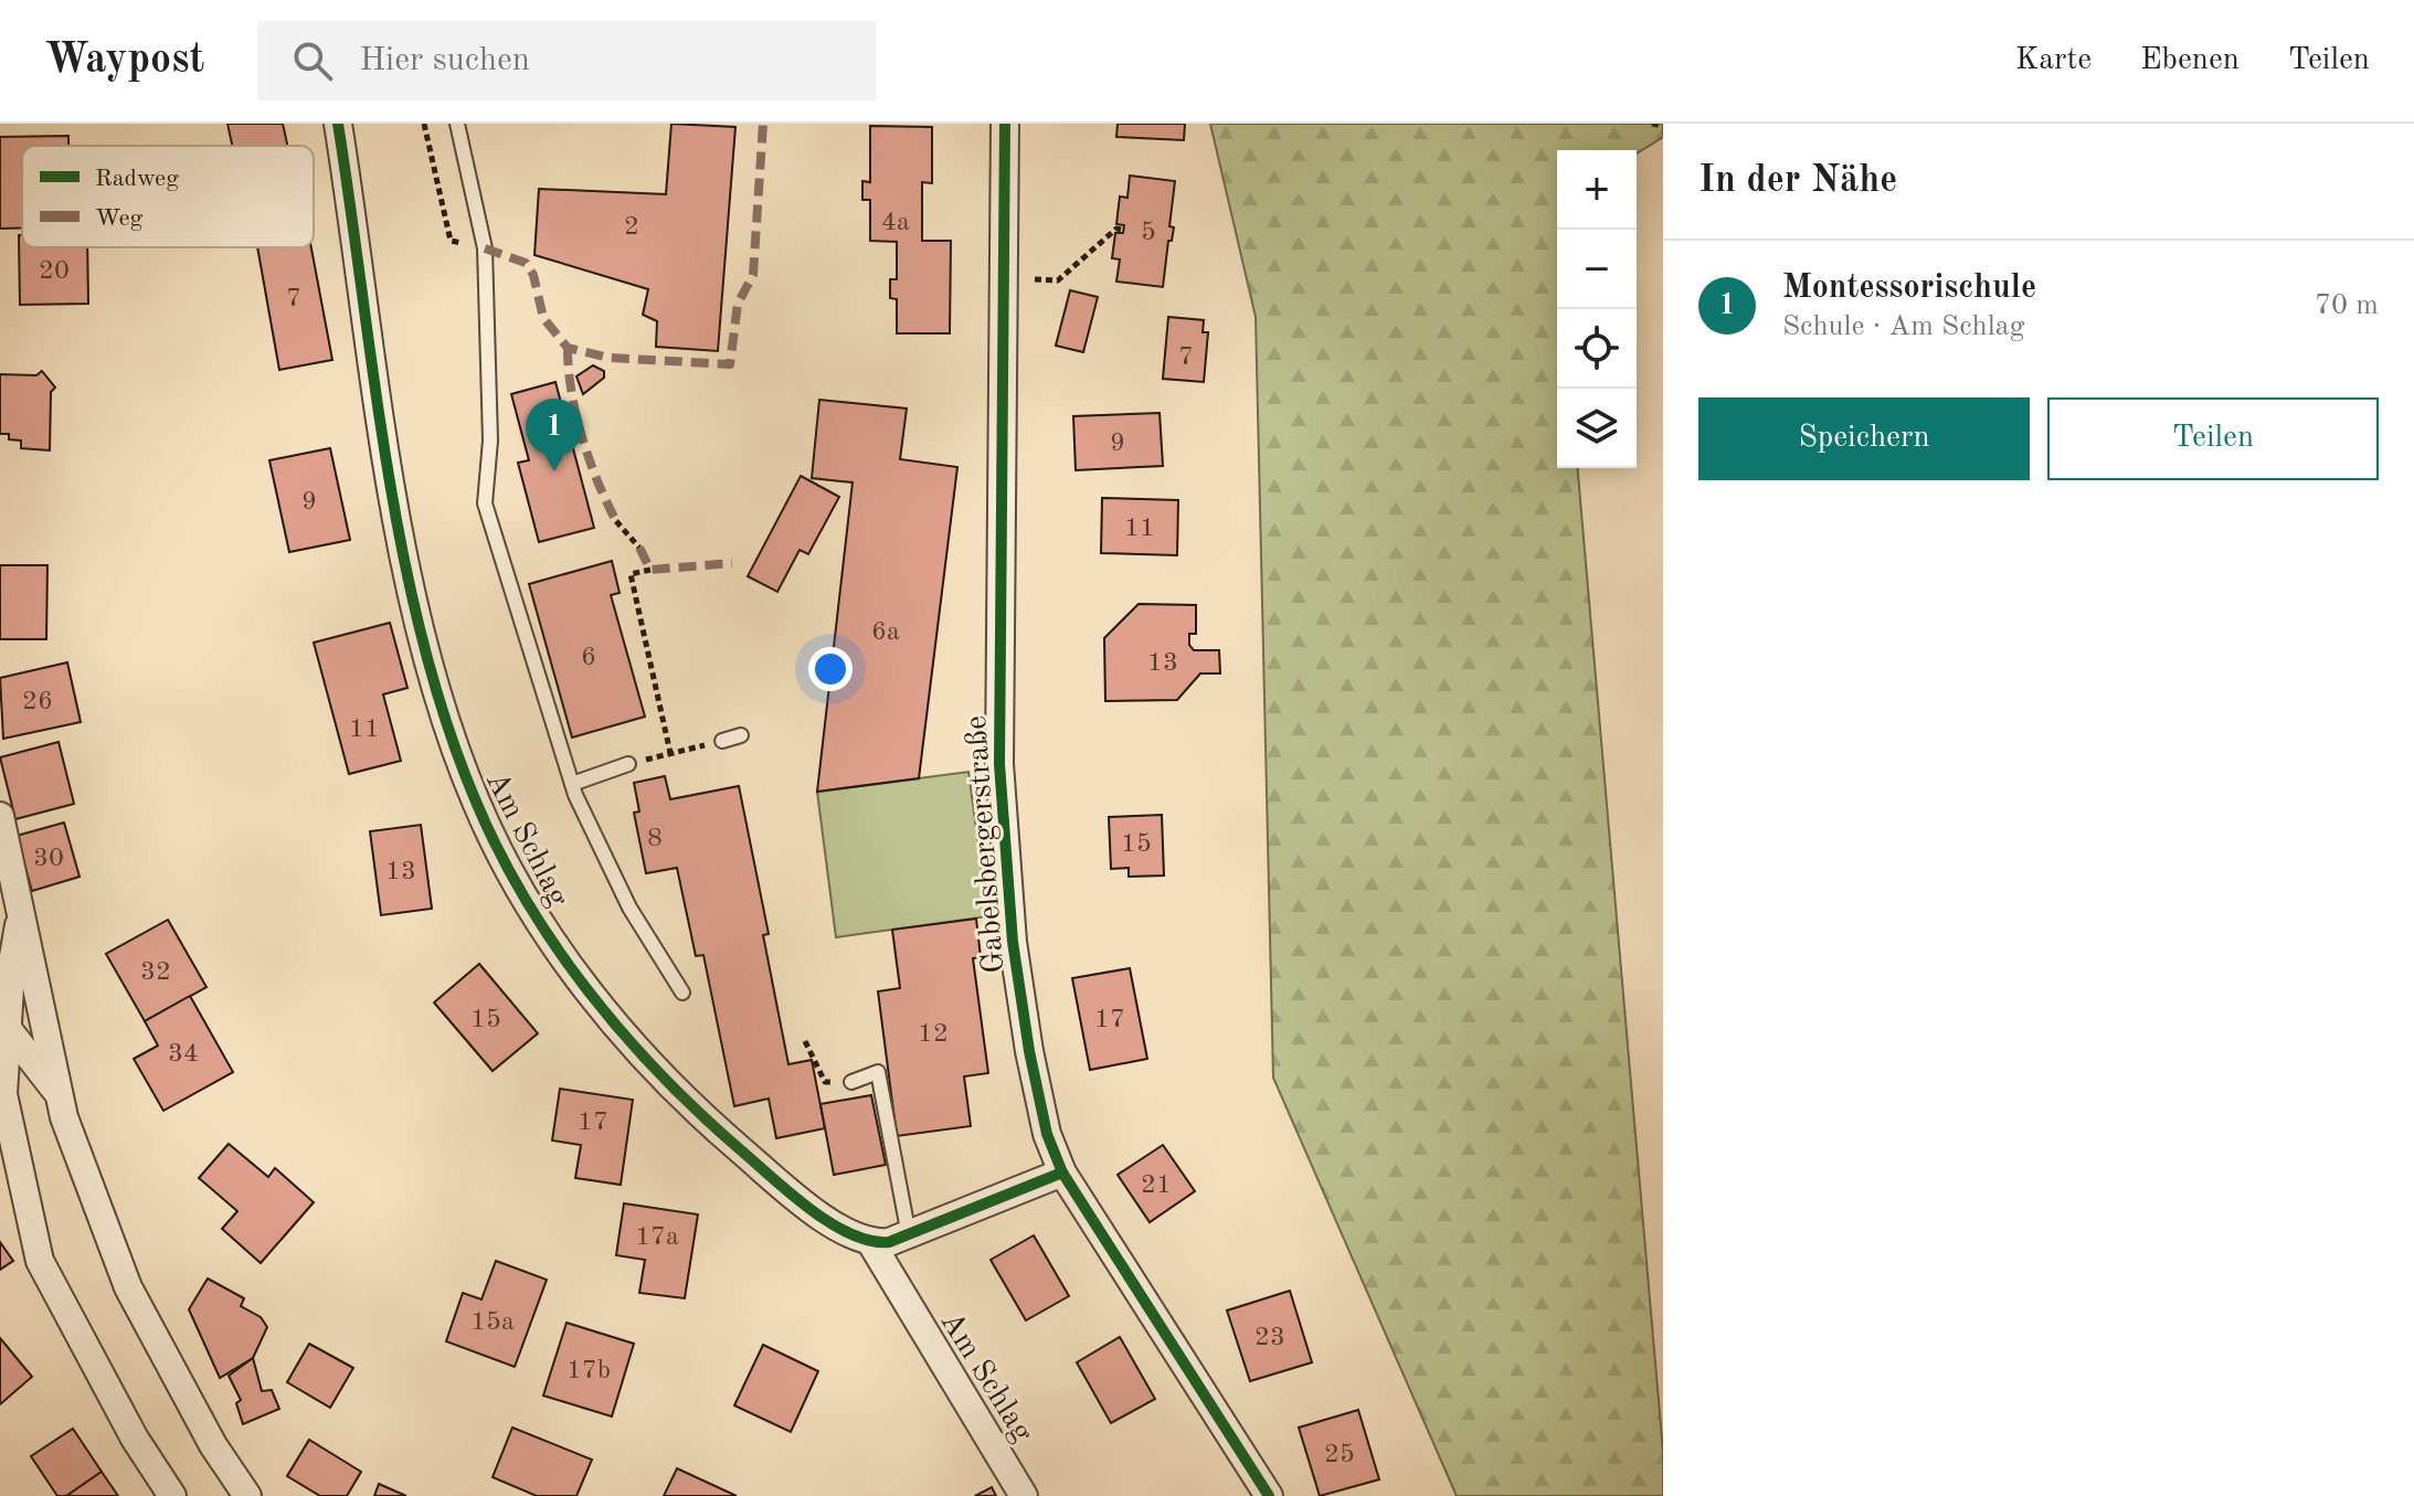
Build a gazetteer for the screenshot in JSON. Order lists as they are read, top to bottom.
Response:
{
  "streets": {
    "street": ["Am Schlag", "Gabelsbergerstraße"]
  },
  "house_numbers": [
    "4a",
    "2",
    "5",
    "20",
    "7",
    "7",
    "9",
    "9",
    "11",
    "6a",
    "6",
    "13",
    "26",
    "11",
    "8",
    "15",
    "30",
    "13",
    "32",
    "15",
    "17",
    "12",
    "34",
    "17",
    "21",
    "17a",
    "15a",
    "23",
    "17b",
    "25"
  ],
  "legend": ["Radweg", "Weg"],
  "page": {
    "header": "Waypost",
    "search": "Hier suchen",
    "nav": ["Karte", "Ebenen", "Teilen"],
    "heading": "In der Nähe",
    "map_buttons": ["+", "−"],
    "list": [
      {
        "mark": "1",
        "name": "Montessorischule",
        "note": "Schule · Am Schlag",
        "value": "70 m"
      }
    ],
    "buttons": ["Speichern", "Teilen"],
    "pins": "1"
  }
}
